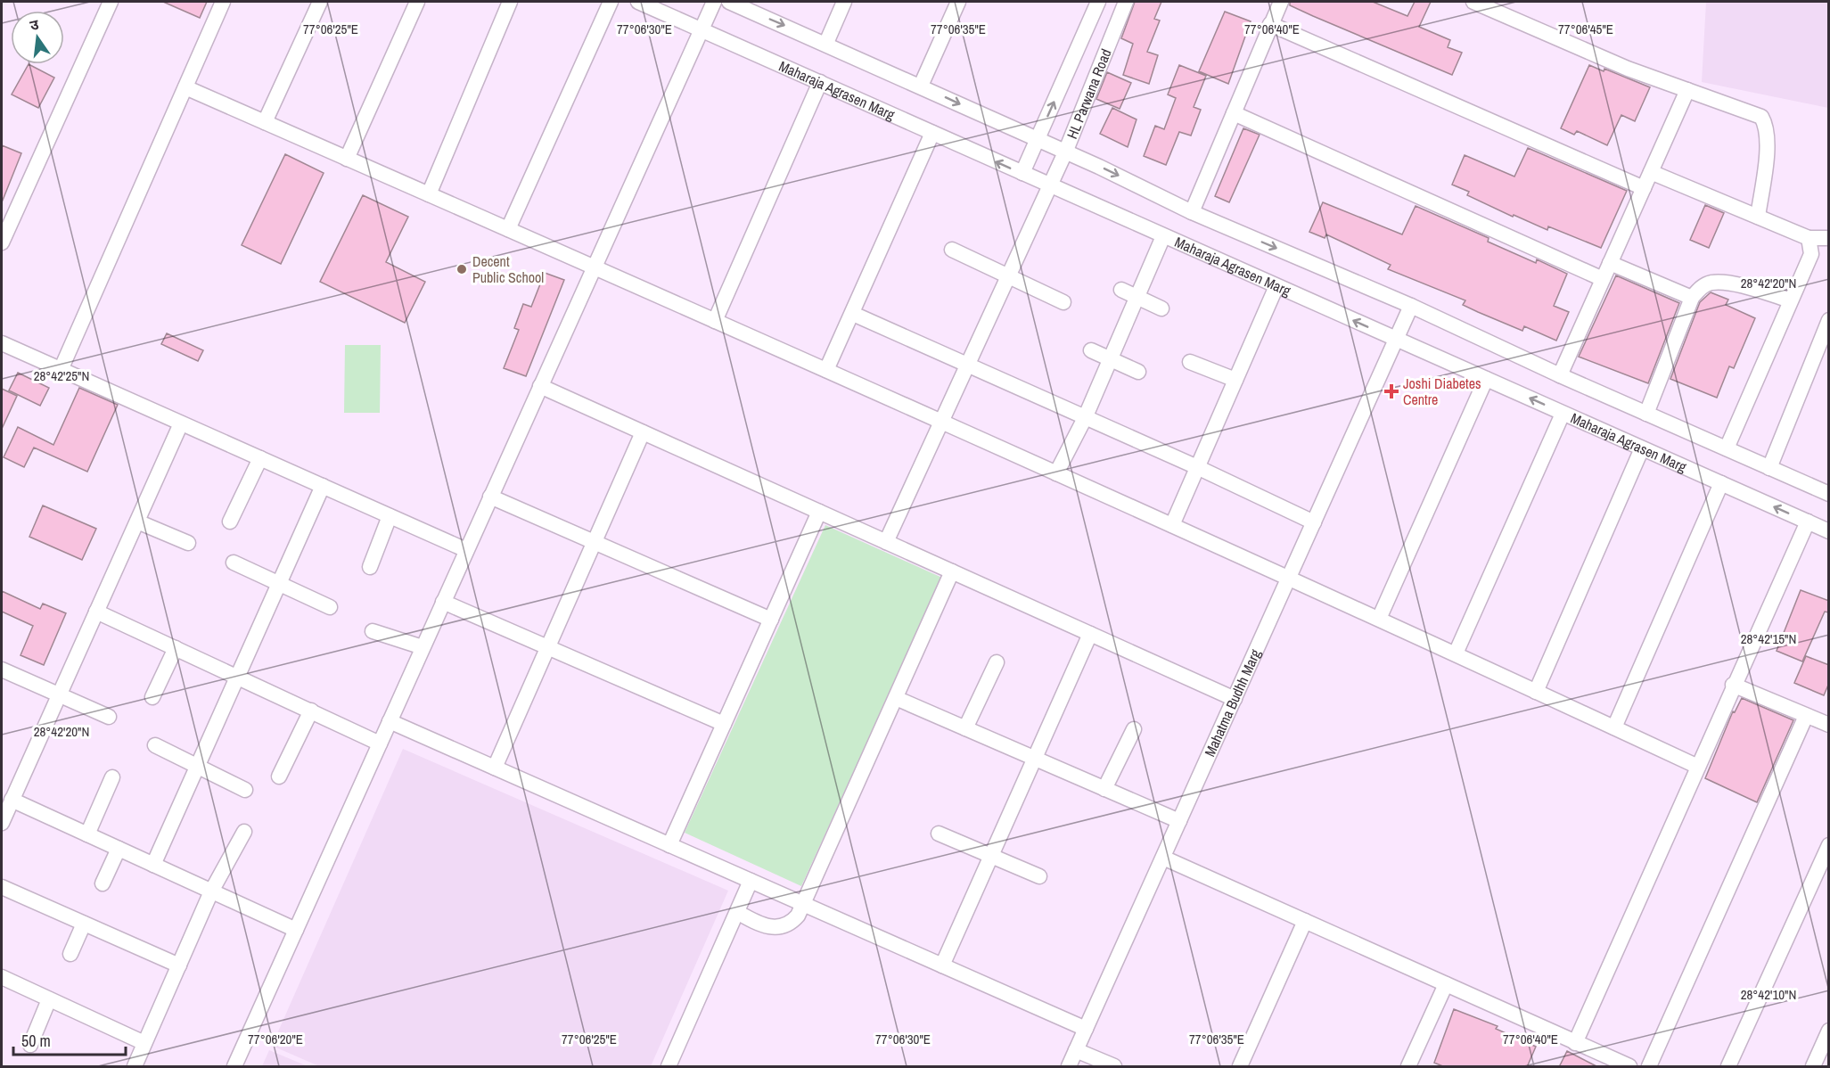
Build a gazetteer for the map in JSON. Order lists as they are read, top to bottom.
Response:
{
  "streets": {
    "street": ["Maharaja Agrasen Marg", "HL Parwana Road", "Mahatma Budhh Marg"]
  },
  "crossings": [
    ["Maharaja Agrasen Marg", "HL Parwana Road"],
    ["Maharaja Agrasen Marg", "Mahatma Budhh Marg"]
  ],
  "places": {
    "other": ["Decent Public School"],
    "health": ["Joshi Diabetes Centre"]
  },
  "scale_bar": "50 m",
  "north": "top",
  "coordinates": [
    "77°06'25\"E",
    "77°06'30\"E",
    "77°06'35\"E",
    "77°06'40\"E",
    "77°06'45\"E",
    "28°42'20\"N",
    "28°42'25\"N",
    "28°42'15\"N",
    "28°42'10\"N",
    "77°06'20\"E"
  ]
}
